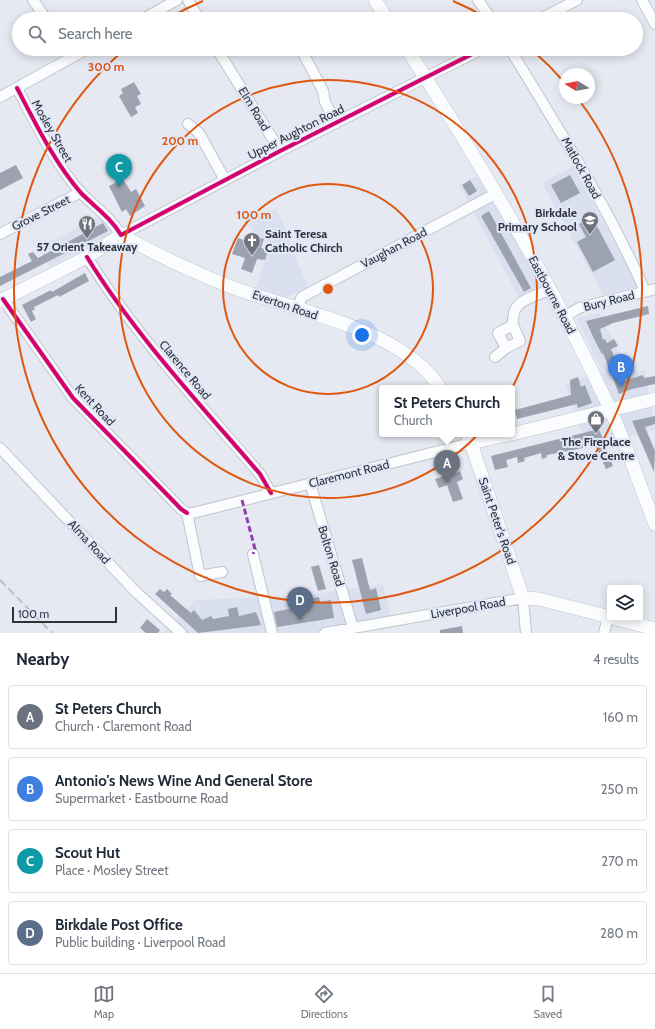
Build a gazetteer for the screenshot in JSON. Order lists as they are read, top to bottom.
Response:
{
  "streets": {
    "main road": [
      "Upper Aughton Road",
      "Eastbourne Road",
      "Everton Road",
      "Claremont Road",
      "Saint Peter's Road",
      "Liverpool Road"
    ],
    "street": [
      "Elm Road",
      "Mosley Street",
      "Matlock Road",
      "Grove Street",
      "Vaughan Road",
      "Bury Road",
      "Clarence Road",
      "Kent Road",
      "Alma Road",
      "Bolton Road"
    ]
  },
  "crossings": [
    ["Elm Road", "Upper Aughton Road"],
    ["Mosley Street", "Upper Aughton Road"],
    ["Mosley Street", "Grove Street"],
    ["Mosley Street", "Everton Road"],
    ["Upper Aughton Road", "Eastbourne Road"],
    ["Upper Aughton Road", "Everton Road"],
    ["Upper Aughton Road", "Clarence Road"],
    ["Upper Aughton Road", "Kent Road"],
    ["Matlock Road", "Bury Road"],
    ["Vaughan Road", "Eastbourne Road"],
    ["Vaughan Road", "Everton Road"],
    ["Eastbourne Road", "Bury Road"],
    ["Eastbourne Road", "Claremont Road"],
    ["Clarence Road", "Claremont Road"],
    ["Kent Road", "Claremont Road"],
    ["Claremont Road", "Saint Peter's Road"],
    ["Claremont Road", "Bolton Road"],
    ["Saint Peter's Road", "Liverpool Road"],
    ["Bolton Road", "Liverpool Road"]
  ],
  "places": {
    "school or university": ["Birkdale Primary School"],
    "restaurant": ["57 Orient Takeaway"],
    "church": ["Saint Teresa Catholic Chirch"],
    "shop": ["The Fireplace & Stove Centre"]
  },
  "scale_bar": "100 m",
  "north": "left",
  "page": {
    "search": "Search here",
    "pins": [
      "C",
      "B",
      "A",
      "D"
    ],
    "popup": ["St Peters Church", "Church"],
    "scale": "100 m",
    "heading": ["Nearby", "4 results"],
    "list": [
      {
        "mark": "A",
        "name": "St Peters Church",
        "note": "Church · Claremont Road",
        "value": "160 m"
      },
      {
        "mark": "B",
        "name": "Antonio's News Wine And General Store",
        "note": "Supermarket · Eastbourne Road",
        "value": "250 m"
      },
      {
        "mark": "C",
        "name": "Scout Hut",
        "note": "Place · Mosley Street",
        "value": "270 m"
      },
      {
        "mark": "D",
        "name": "Birkdale Post Office",
        "note": "Public building · Liverpool Road",
        "value": "280 m"
      }
    ],
    "nav": ["Map", "Directions", "Saved"]
  },
  "rings": ["300 m", "200 m", "100 m"]
}
